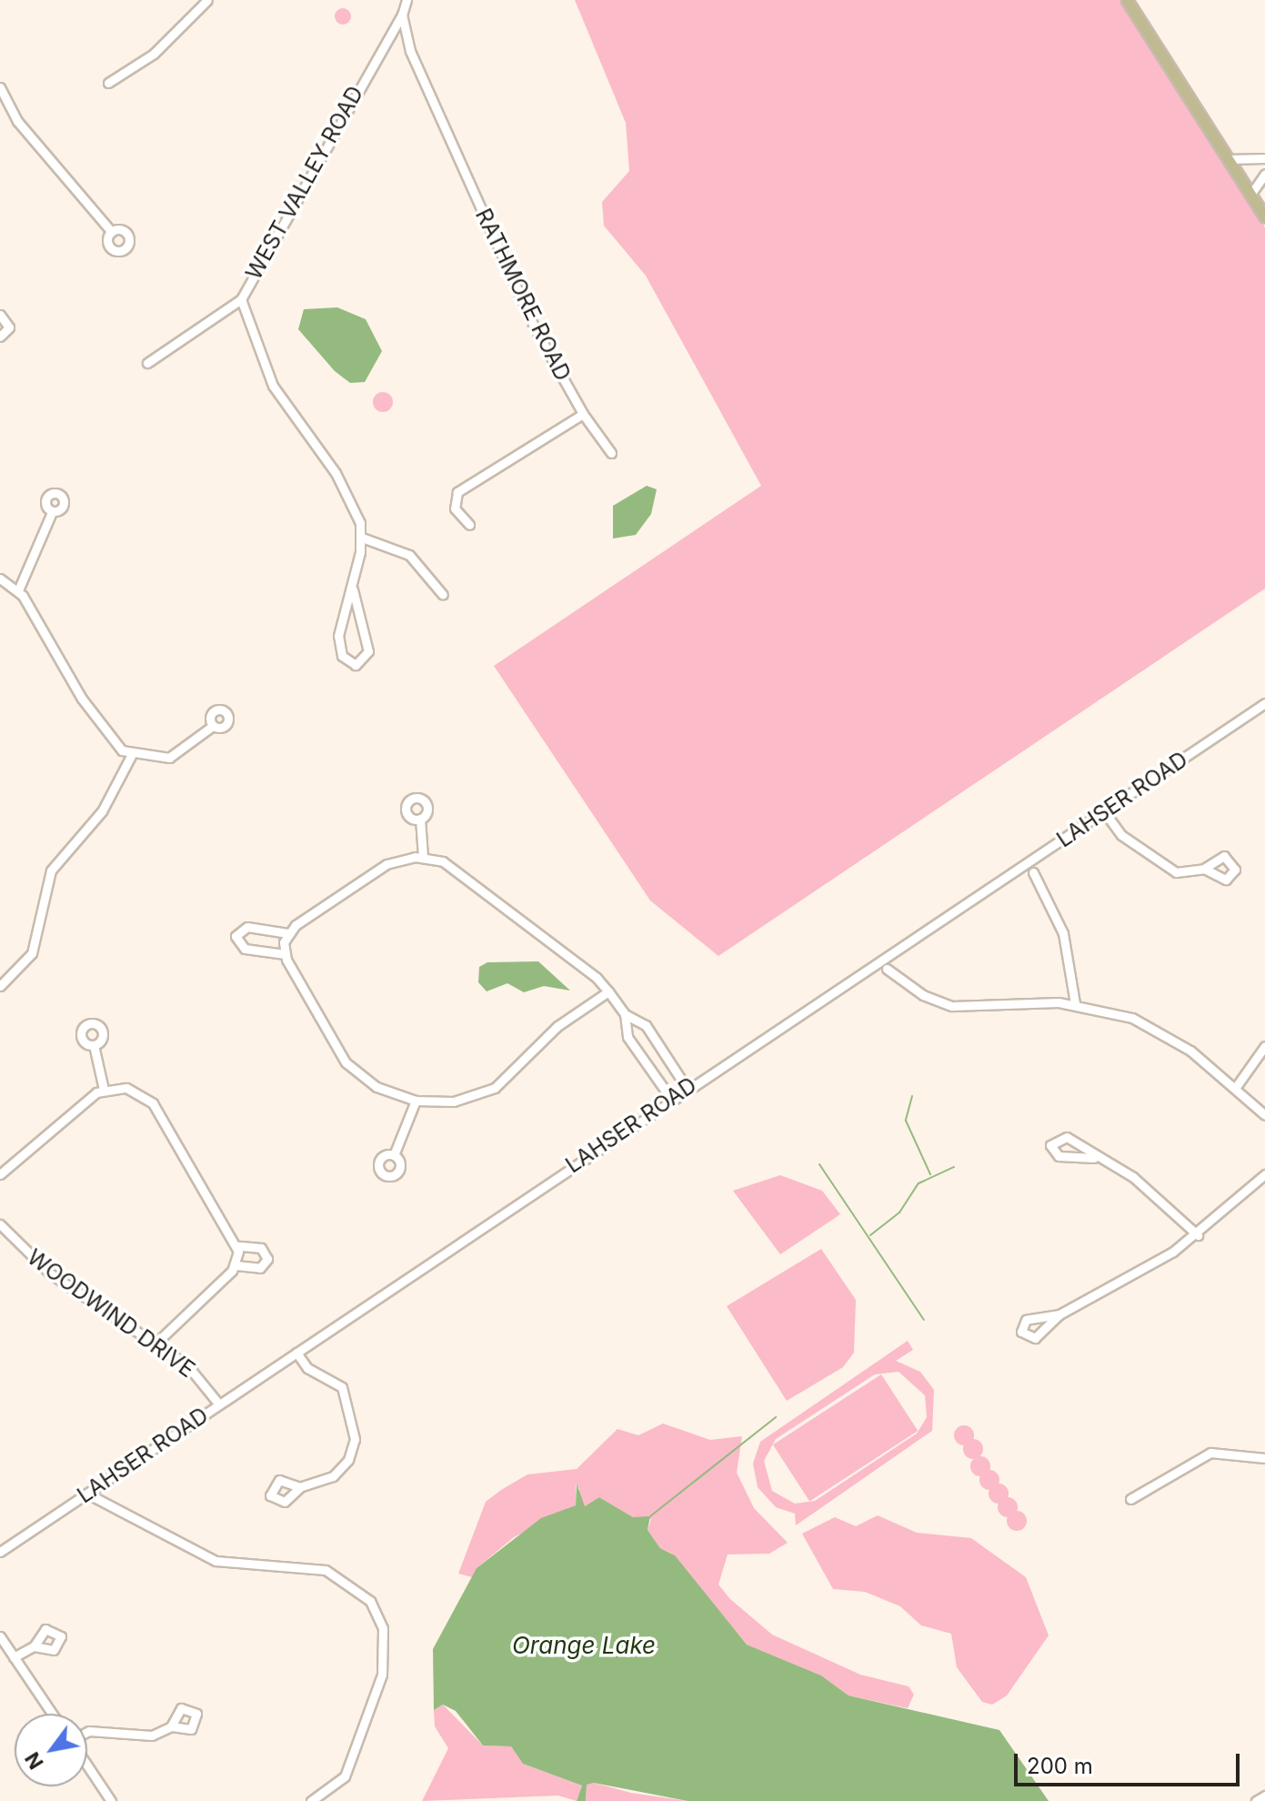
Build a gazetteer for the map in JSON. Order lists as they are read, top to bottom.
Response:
{
  "streets": {
    "street": [
      "WEST VALLEY ROAD",
      "RATHMORE ROAD",
      "LAHSER ROAD",
      "WOODWIND DRIVE"
    ]
  },
  "crossings": [
    ["WEST VALLEY ROAD", "RATHMORE ROAD"],
    ["LAHSER ROAD", "WOODWIND DRIVE"]
  ],
  "water": ["Orange Lake"],
  "scale_bar": "200 m",
  "north": "bottom left"
}
